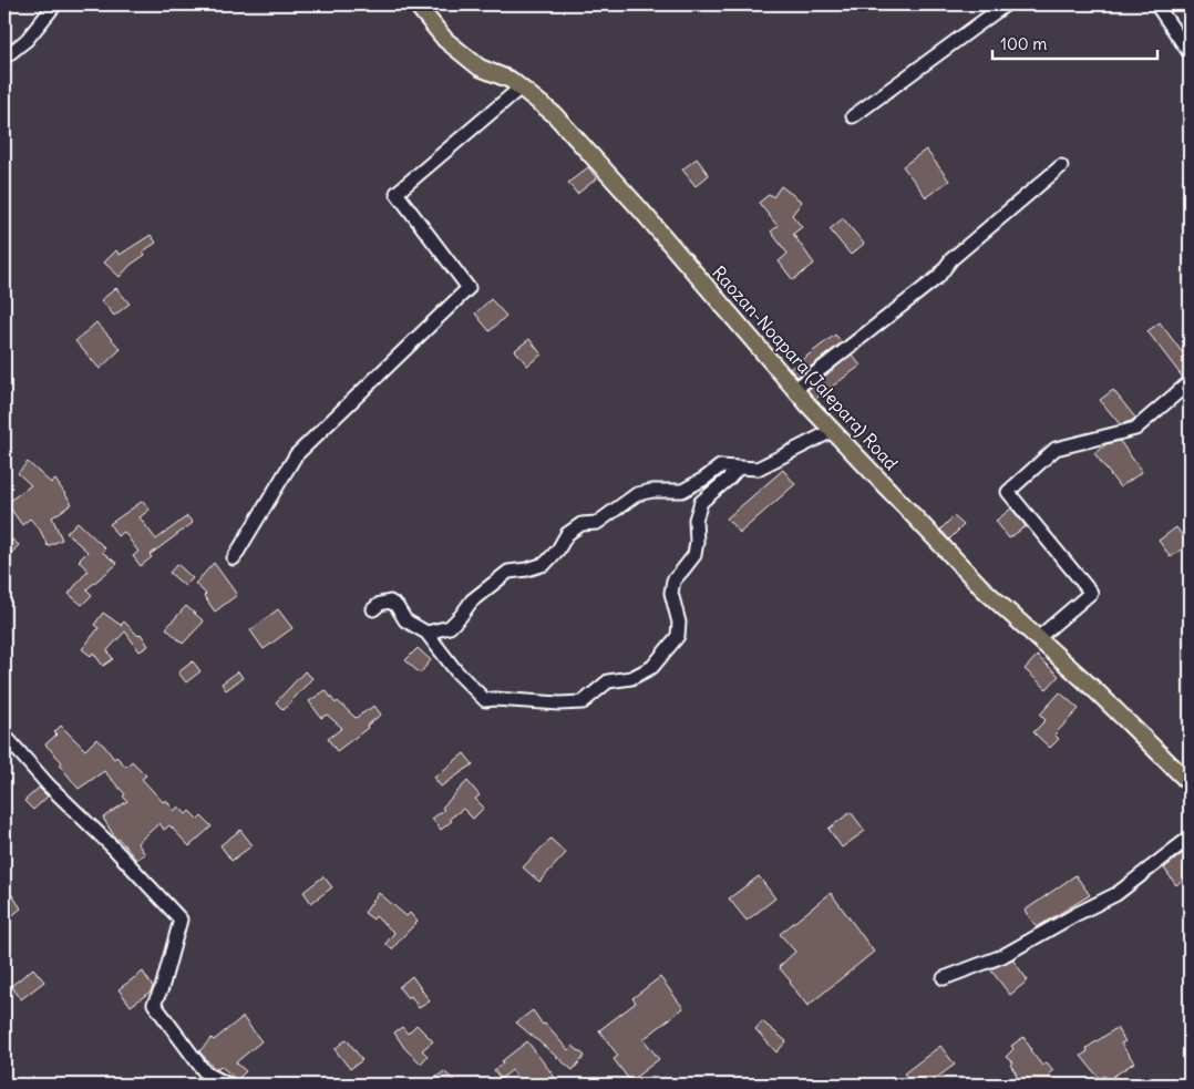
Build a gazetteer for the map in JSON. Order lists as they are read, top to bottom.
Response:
{
  "streets": {
    "main road": ["Raozan-Noapara (Jalepara) Road"]
  },
  "scale_bar": "100 m"
}
